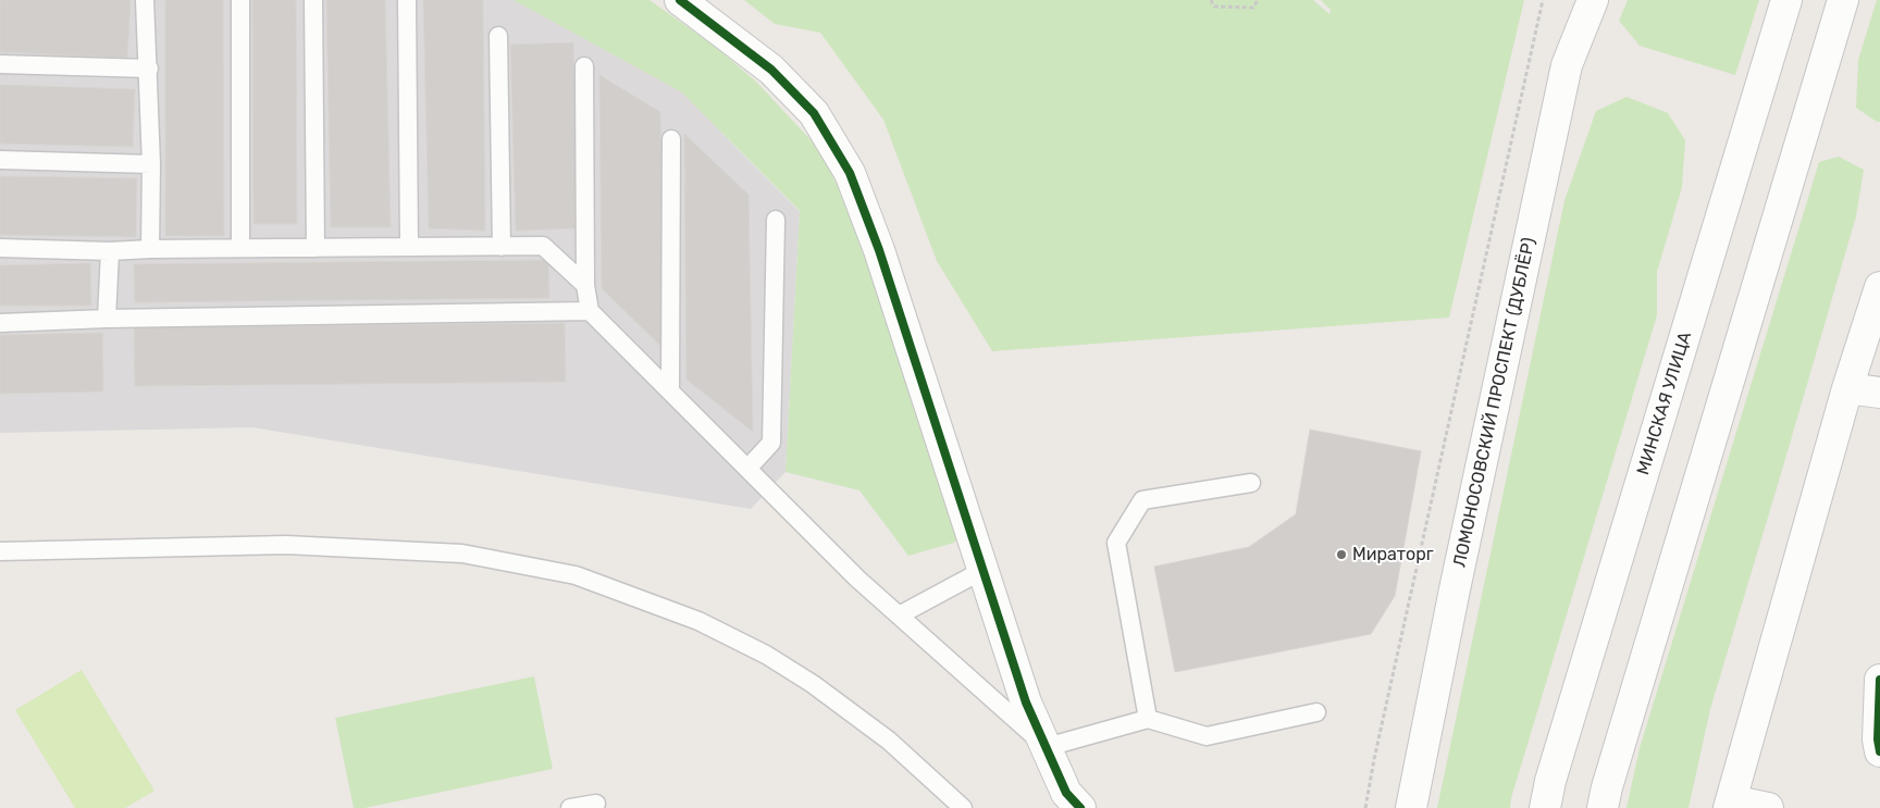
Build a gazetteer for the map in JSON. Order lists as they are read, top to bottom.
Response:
{
  "streets": {
    "main road": ["ЛОМОНОСОВСКИЙ ПРОСПЕКТ (ДУБЛЁР)", "МИНСКАЯ УЛИЦА"]
  },
  "places": ["Мираторг"]
}
